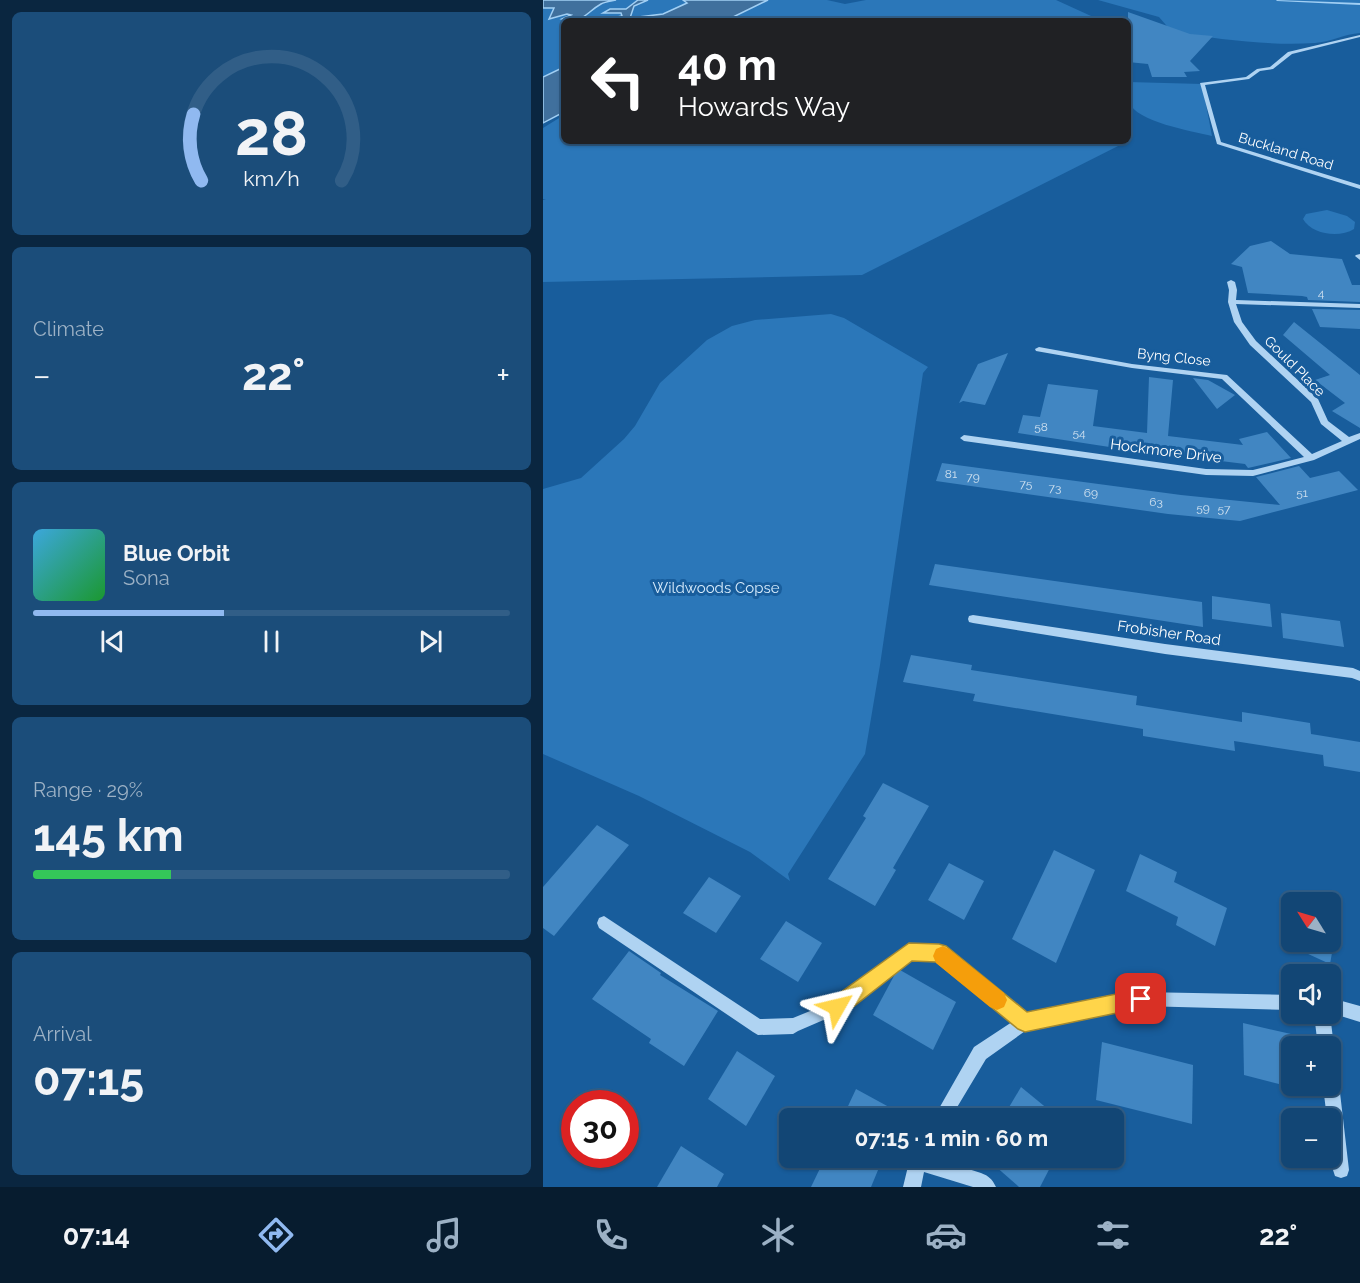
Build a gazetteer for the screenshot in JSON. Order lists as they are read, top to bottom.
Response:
{
  "streets": {
    "street": [
      "Buckland Road",
      "Byng Close",
      "Gould Place",
      "Hockmore Drive",
      "Frobisher Road"
    ]
  },
  "crossings": [
    ["Byng Close", "Hockmore Drive"],
    ["Gould Place", "Hockmore Drive"]
  ],
  "parks": ["Wildwoods Copse"],
  "house_numbers": [
    "4",
    "58",
    "54",
    "81",
    "79",
    "75",
    "73",
    "69",
    "51",
    "63",
    "59",
    "57"
  ],
  "north": "top left",
  "page": {
    "turn": ["40 m", "Howards Way"],
    "tile": [
      "Climate",
      ["Range · 29%", "145 km"],
      ["Arrival", "07:15"]
    ],
    "heat": ["−", "22°", "+"],
    "song": ["Blue Orbit", "Sona"],
    "map_buttons": ["+", "−"],
    "limit": "30",
    "trip": "07:15 · 1 min · 60 m",
    "tabs": ["07:14", "22°"],
    "gauge": ["28", "km/h"]
  }
}
